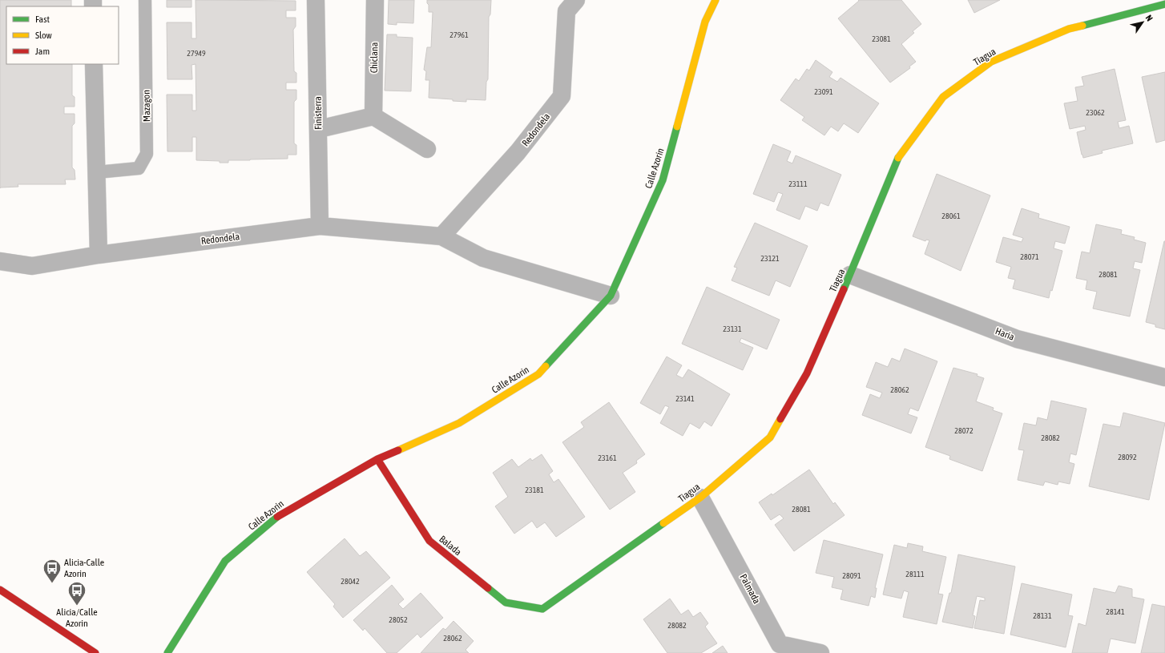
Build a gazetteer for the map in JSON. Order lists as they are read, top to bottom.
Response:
{
  "streets": {
    "street": [
      "Tiagua",
      "Chiclana",
      "Finisterra",
      "Redondela",
      "Calle Azorin",
      "Haria",
      "Balada",
      "Palmada"
    ],
    "lane": ["Mazagon"]
  },
  "crossings": [
    ["Tiagua", "Haria"],
    ["Tiagua", "Balada"],
    ["Tiagua", "Palmada"],
    ["Finisterra", "Redondela"],
    ["Redondela", "Calle Azorin"],
    ["Calle Azorin", "Balada"]
  ],
  "places": {
    "bus stop": ["Alicia-Calle Azorin", "Alicia/Calle Azorin"]
  },
  "house_numbers": [
    "27961",
    "23081",
    "27949",
    "23091",
    "23062",
    "23111",
    "28061",
    "28071",
    "23121",
    "28081",
    "23131",
    "28062",
    "23141",
    "28072",
    "28082",
    "28092",
    "23161",
    "23181",
    "28081",
    "28111",
    "28091",
    "28042",
    "28141",
    "28131",
    "28052",
    "28082",
    "28062"
  ],
  "legend": ["Fast", "Slow", "Jam"],
  "north": "top right"
}
